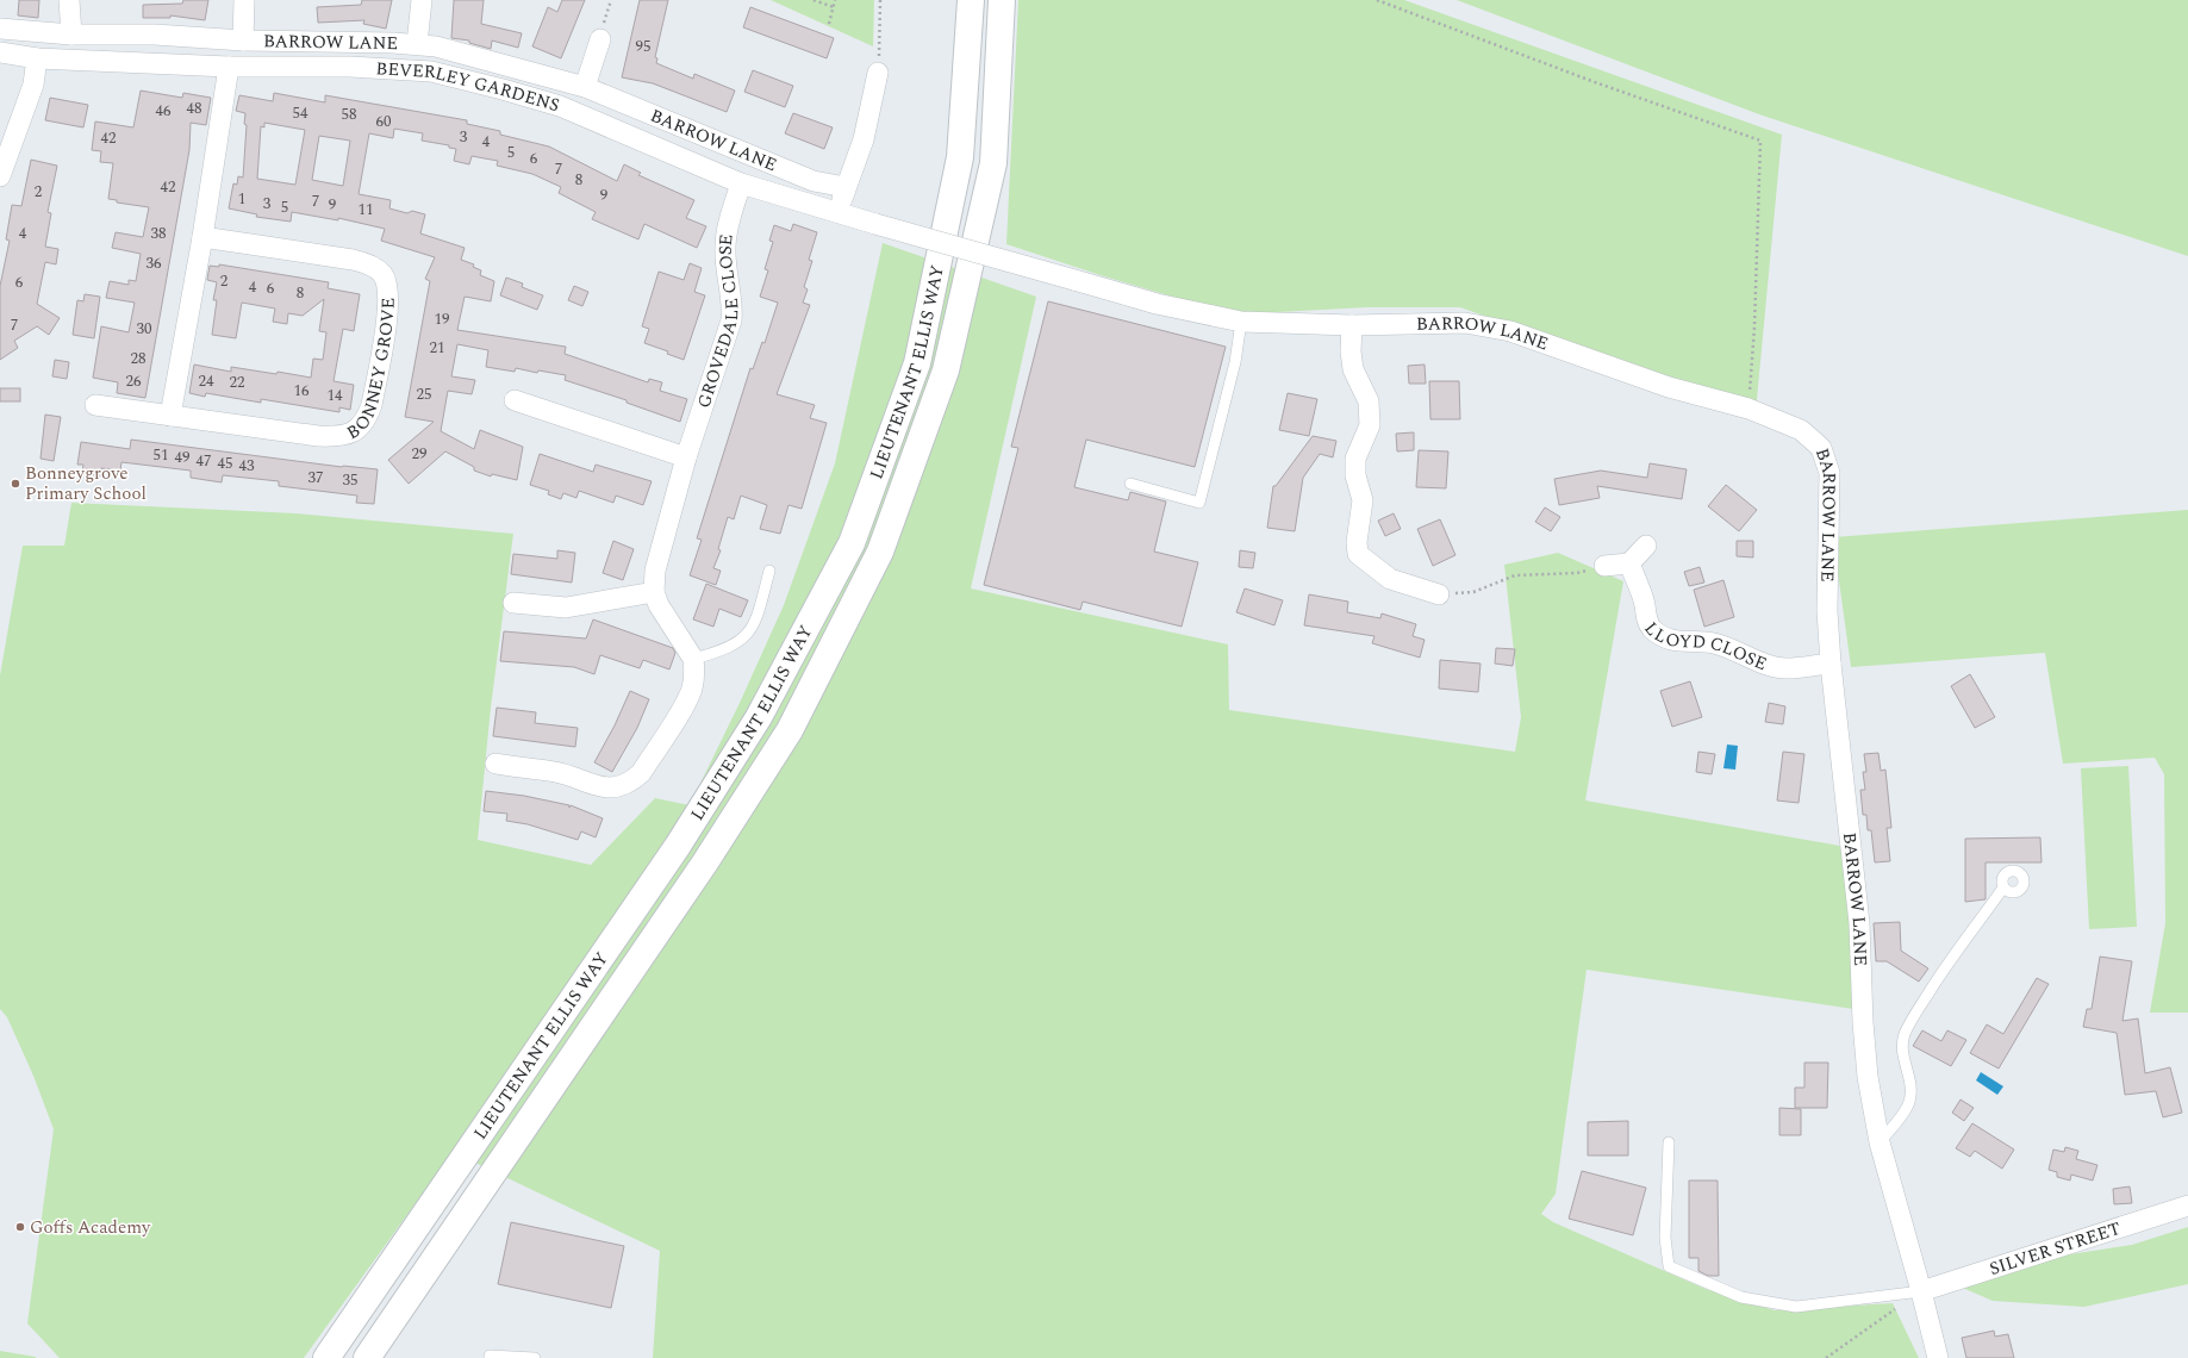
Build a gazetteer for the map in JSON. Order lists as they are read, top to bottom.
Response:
{
  "streets": {
    "main road": ["LIEUTENANT ELLIS WAY"],
    "street": [
      "BARROW LANE",
      "BEVERLEY GARDENS",
      "GROVEDALE CLOSE",
      "BONNEY GROVE",
      "LLOYD CLOSE",
      "SILVER STREET"
    ]
  },
  "crossings": [
    ["BARROW LANE", "BEVERLEY GARDENS"],
    ["BARROW LANE", "LLOYD CLOSE"],
    ["BARROW LANE", "SILVER STREET"],
    ["BEVERLEY GARDENS", "GROVEDALE CLOSE"]
  ],
  "places": ["Bonneygrove Primary School", "Goffs Academy"],
  "house_numbers": [
    "95",
    "48",
    "46",
    "54",
    "58",
    "60",
    "3",
    "42",
    "4",
    "5",
    "6",
    "7",
    "8",
    "42",
    "2",
    "9",
    "1",
    "7",
    "3",
    "9",
    "5",
    "11",
    "4",
    "38",
    "36",
    "2",
    "6",
    "4",
    "6",
    "8",
    "19",
    "7",
    "30",
    "21",
    "28",
    "26",
    "24",
    "22",
    "16",
    "25",
    "14",
    "29",
    "51",
    "49",
    "47",
    "45",
    "43",
    "37",
    "35"
  ]
}
